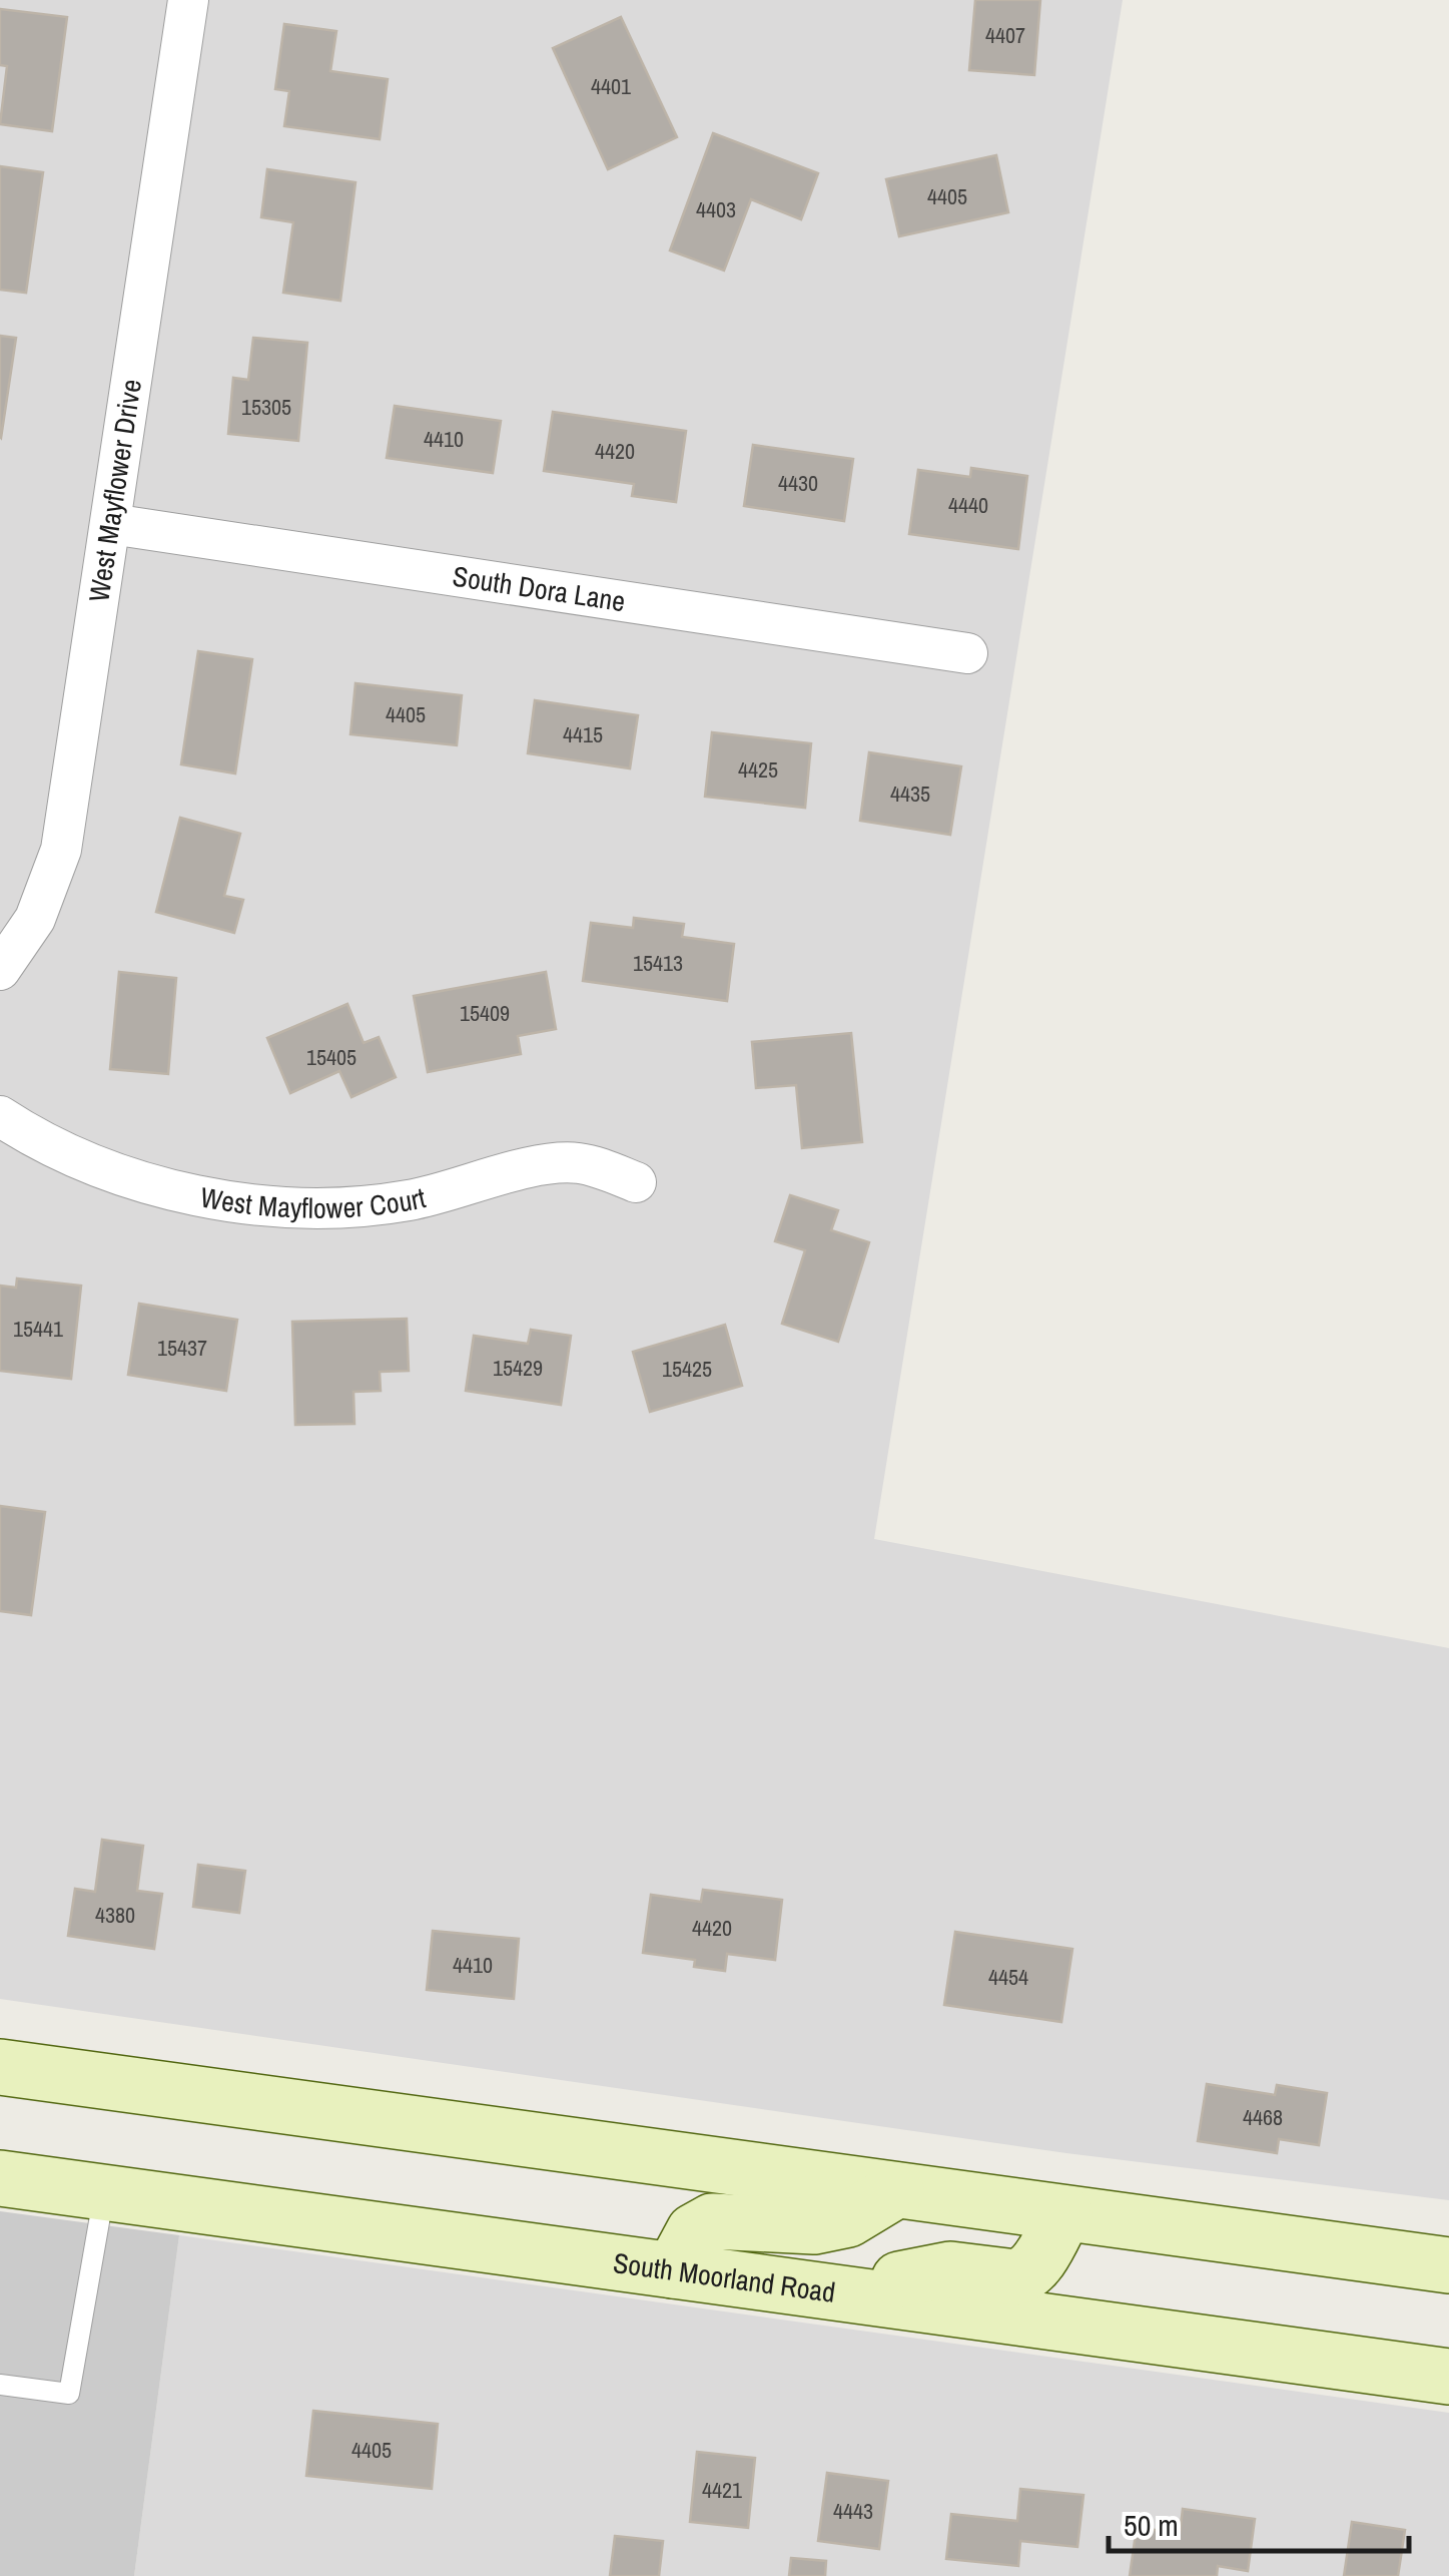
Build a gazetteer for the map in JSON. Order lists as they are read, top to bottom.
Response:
{
  "streets": {
    "main road": ["South Moorland Road"],
    "street": ["West Mayflower Drive", "South Dora Lane", "West Mayflower Court"]
  },
  "crossings": [
    ["West Mayflower Drive", "South Dora Lane"]
  ],
  "house_numbers": [
    "4407",
    "4401",
    "4405",
    "4403",
    "15305",
    "4410",
    "4420",
    "4430",
    "4440",
    "4405",
    "4415",
    "4425",
    "4435",
    "15413",
    "15409",
    "15405",
    "15441",
    "15437",
    "15429",
    "15425",
    "4380",
    "4420",
    "4410",
    "4454",
    "4468",
    "4405",
    "4421",
    "4443"
  ],
  "scale_bar": "50 m"
}
